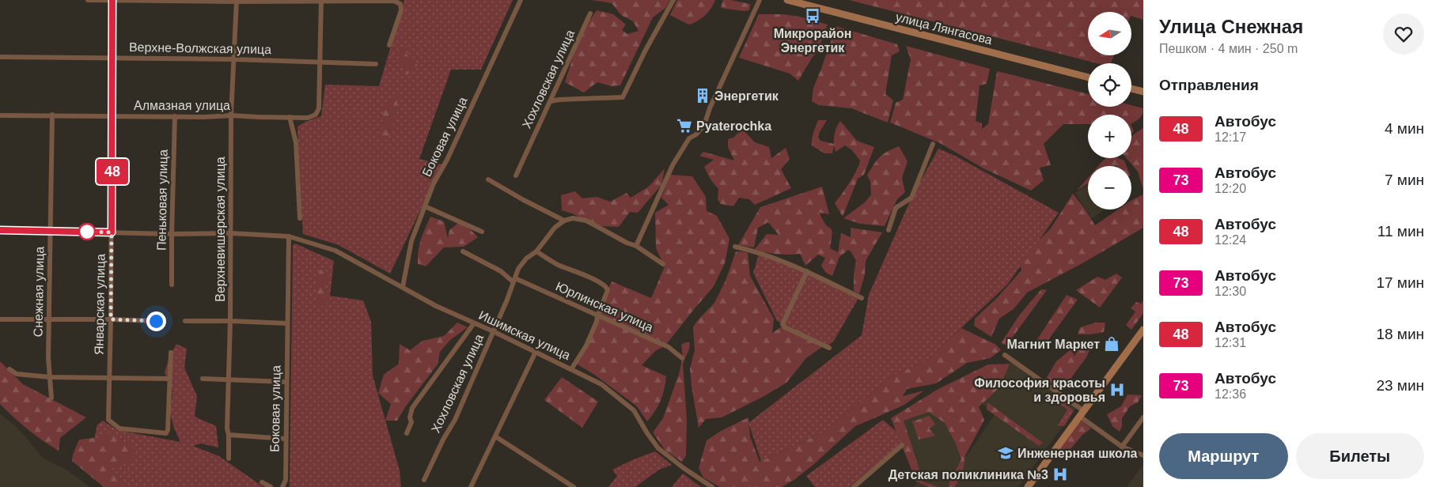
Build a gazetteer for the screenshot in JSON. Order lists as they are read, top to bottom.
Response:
{
  "streets": {
    "main road": ["улица Лянгасова"],
    "street": [
      "Верхне-Волжская улица",
      "Хохловская улица",
      "Алмазная улица",
      "Боковая улица",
      "Пеньковая улица",
      "Верхневишерская улица",
      "Снежная улица",
      "Январская улица",
      "Юрлинская улица",
      "Ишимская улица"
    ]
  },
  "crossings": [
    ["Верхне-Волжская улица", "Алмазная улица"],
    ["Верхне-Волжская улица", "Верхневишерская улица"],
    ["Верхне-Волжская улица", "Январская улица"],
    ["Хохловская улица", "Юрлинская улица"],
    ["Хохловская улица", "Ишимская улица"],
    ["Алмазная улица", "Пеньковая улица"],
    ["Алмазная улица", "Верхневишерская улица"],
    ["Алмазная улица", "Снежная улица"],
    ["Алмазная улица", "Январская улица"],
    ["Боковая улица", "Ишимская улица"],
    ["Пеньковая улица", "Ишимская улица"],
    ["Верхневишерская улица", "Ишимская улица"],
    ["Снежная улица", "Ишимская улица"],
    ["Январская улица", "Ишимская улица"]
  ],
  "places": {
    "bus stop": ["Микрорайон Энергетик"],
    "building": ["Энергетик"],
    "supermarket": ["Pyaterochka"],
    "shop": ["Магнит Маркет"],
    "hospital": ["Философия красоты и здоровья", "Детская поликлиника №3"],
    "school or university": ["Инженерная школа"]
  },
  "lines": ["bus line 48"],
  "north": "left",
  "page": {
    "on_map": "48",
    "heading": [
      ["Улица Снежная", "Пешком · 4 мин · 250 m"],
      "Отправления"
    ],
    "map_buttons": ["+", "−"],
    "list": [
      {
        "mark": "48",
        "name": "Автобус",
        "note": "12:17",
        "value": "4 мин"
      },
      {
        "mark": "73",
        "name": "Автобус",
        "note": "12:20",
        "value": "7 мин"
      },
      {
        "mark": "48",
        "name": "Автобус",
        "note": "12:24",
        "value": "11 мин"
      },
      {
        "mark": "73",
        "name": "Автобус",
        "note": "12:30",
        "value": "17 мин"
      },
      {
        "mark": "48",
        "name": "Автобус",
        "note": "12:31",
        "value": "18 мин"
      },
      {
        "mark": "73",
        "name": "Автобус",
        "note": "12:36",
        "value": "23 мин"
      }
    ],
    "buttons": ["Маршрут", "Билеты"]
  }
}
